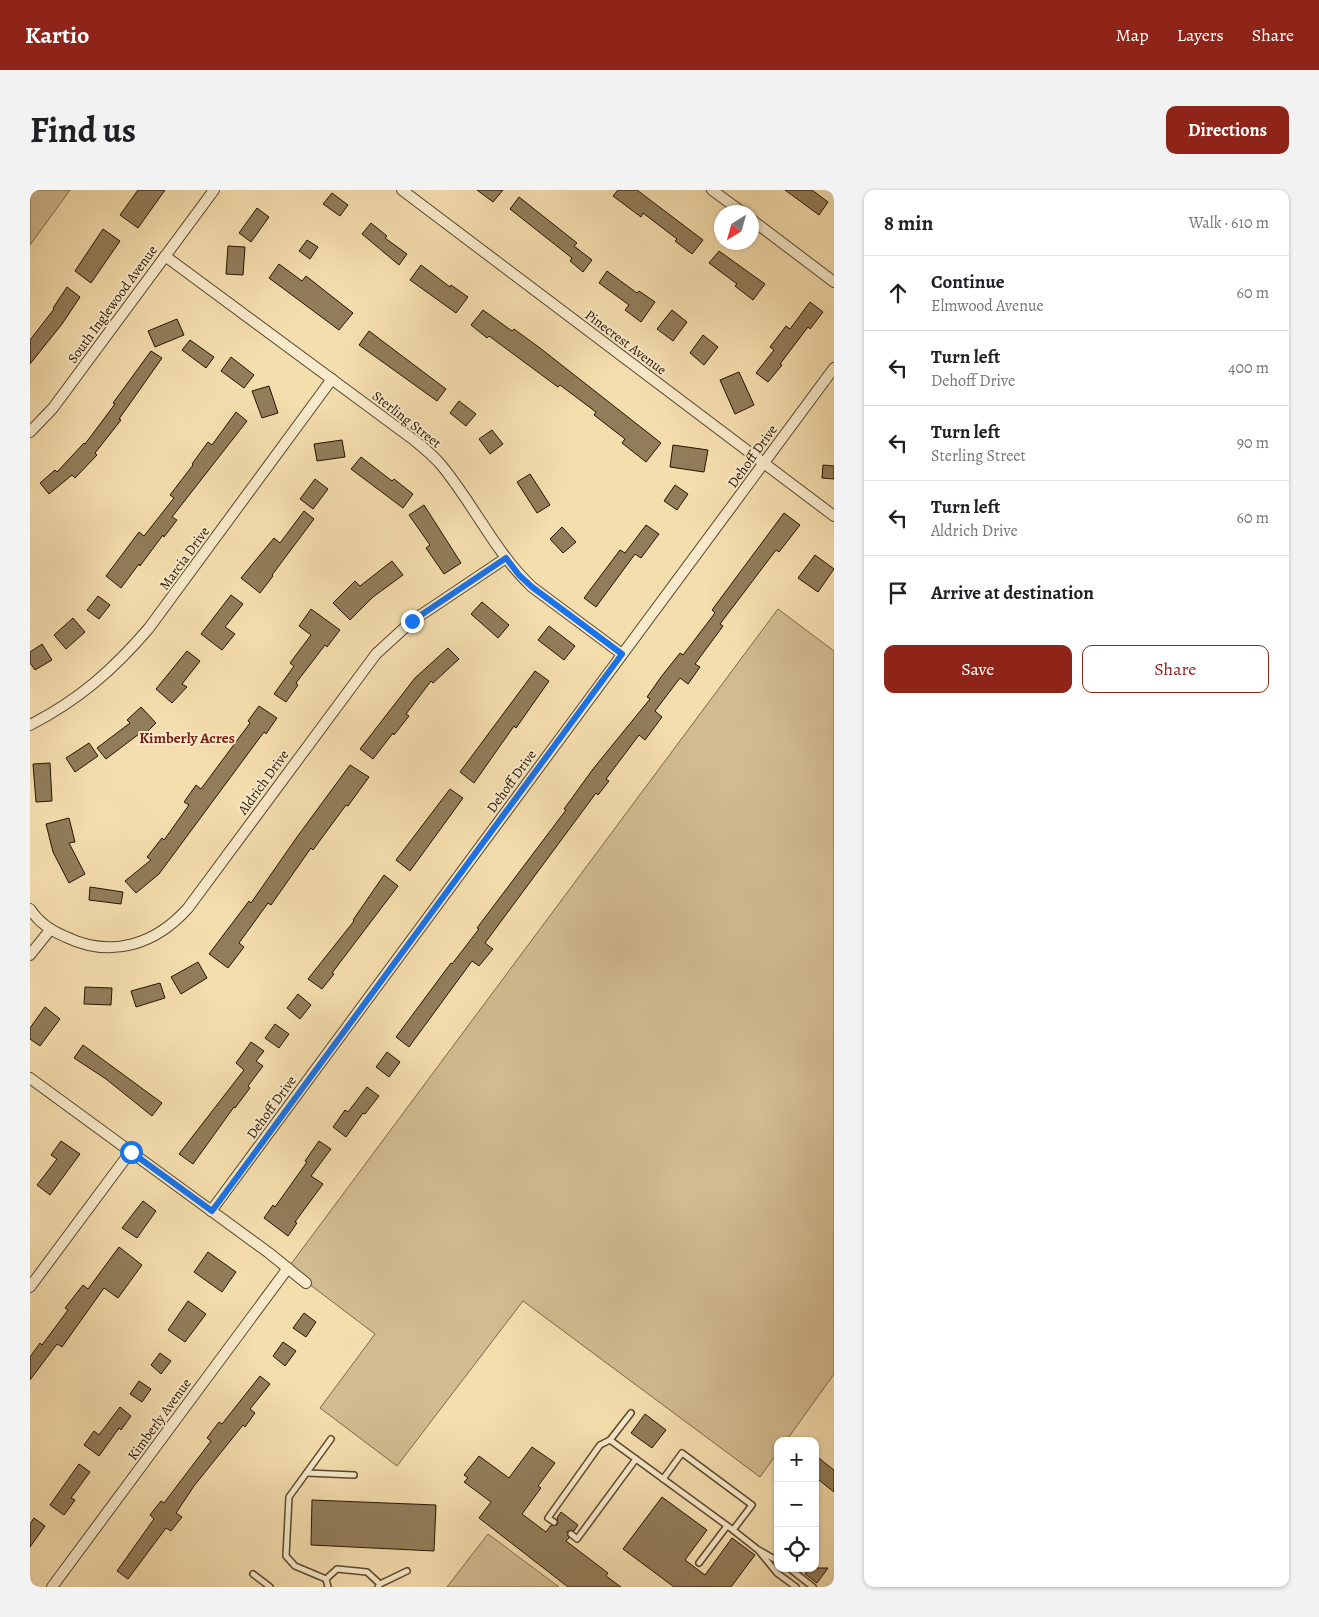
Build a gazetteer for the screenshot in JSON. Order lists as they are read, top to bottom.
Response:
{
  "streets": {
    "street": [
      "South Inglewood Avenue",
      "Pinecrest Avenue",
      "Sterling Street",
      "Dehoff Drive",
      "Marcia Drive",
      "Aldrich Drive",
      "Kimberly Avenue"
    ]
  },
  "crossings": [
    ["South Inglewood Avenue", "Sterling Street"],
    ["Pinecrest Avenue", "Dehoff Drive"],
    ["Sterling Street", "Dehoff Drive"],
    ["Sterling Street", "Marcia Drive"],
    ["Sterling Street", "Aldrich Drive"]
  ],
  "districts": ["Kimberly Acres"],
  "north": "bottom left",
  "page": {
    "header": "Kartio",
    "nav": ["Map", "Layers", "Share"],
    "title": "Find us",
    "buttons": [
      "Directions",
      ["Save", "Share"]
    ],
    "heading": ["8 min", "Walk · 610 m"],
    "list": [
      ["Continue", "Elmwood Avenue", "60 m"],
      ["Turn left", "Dehoff Drive", "400 m"],
      ["Turn left", "Sterling Street", "90 m"],
      ["Turn left", "Aldrich Drive", "60 m"],
      "Arrive at destination"
    ],
    "map_buttons": ["+", "−"]
  }
}
